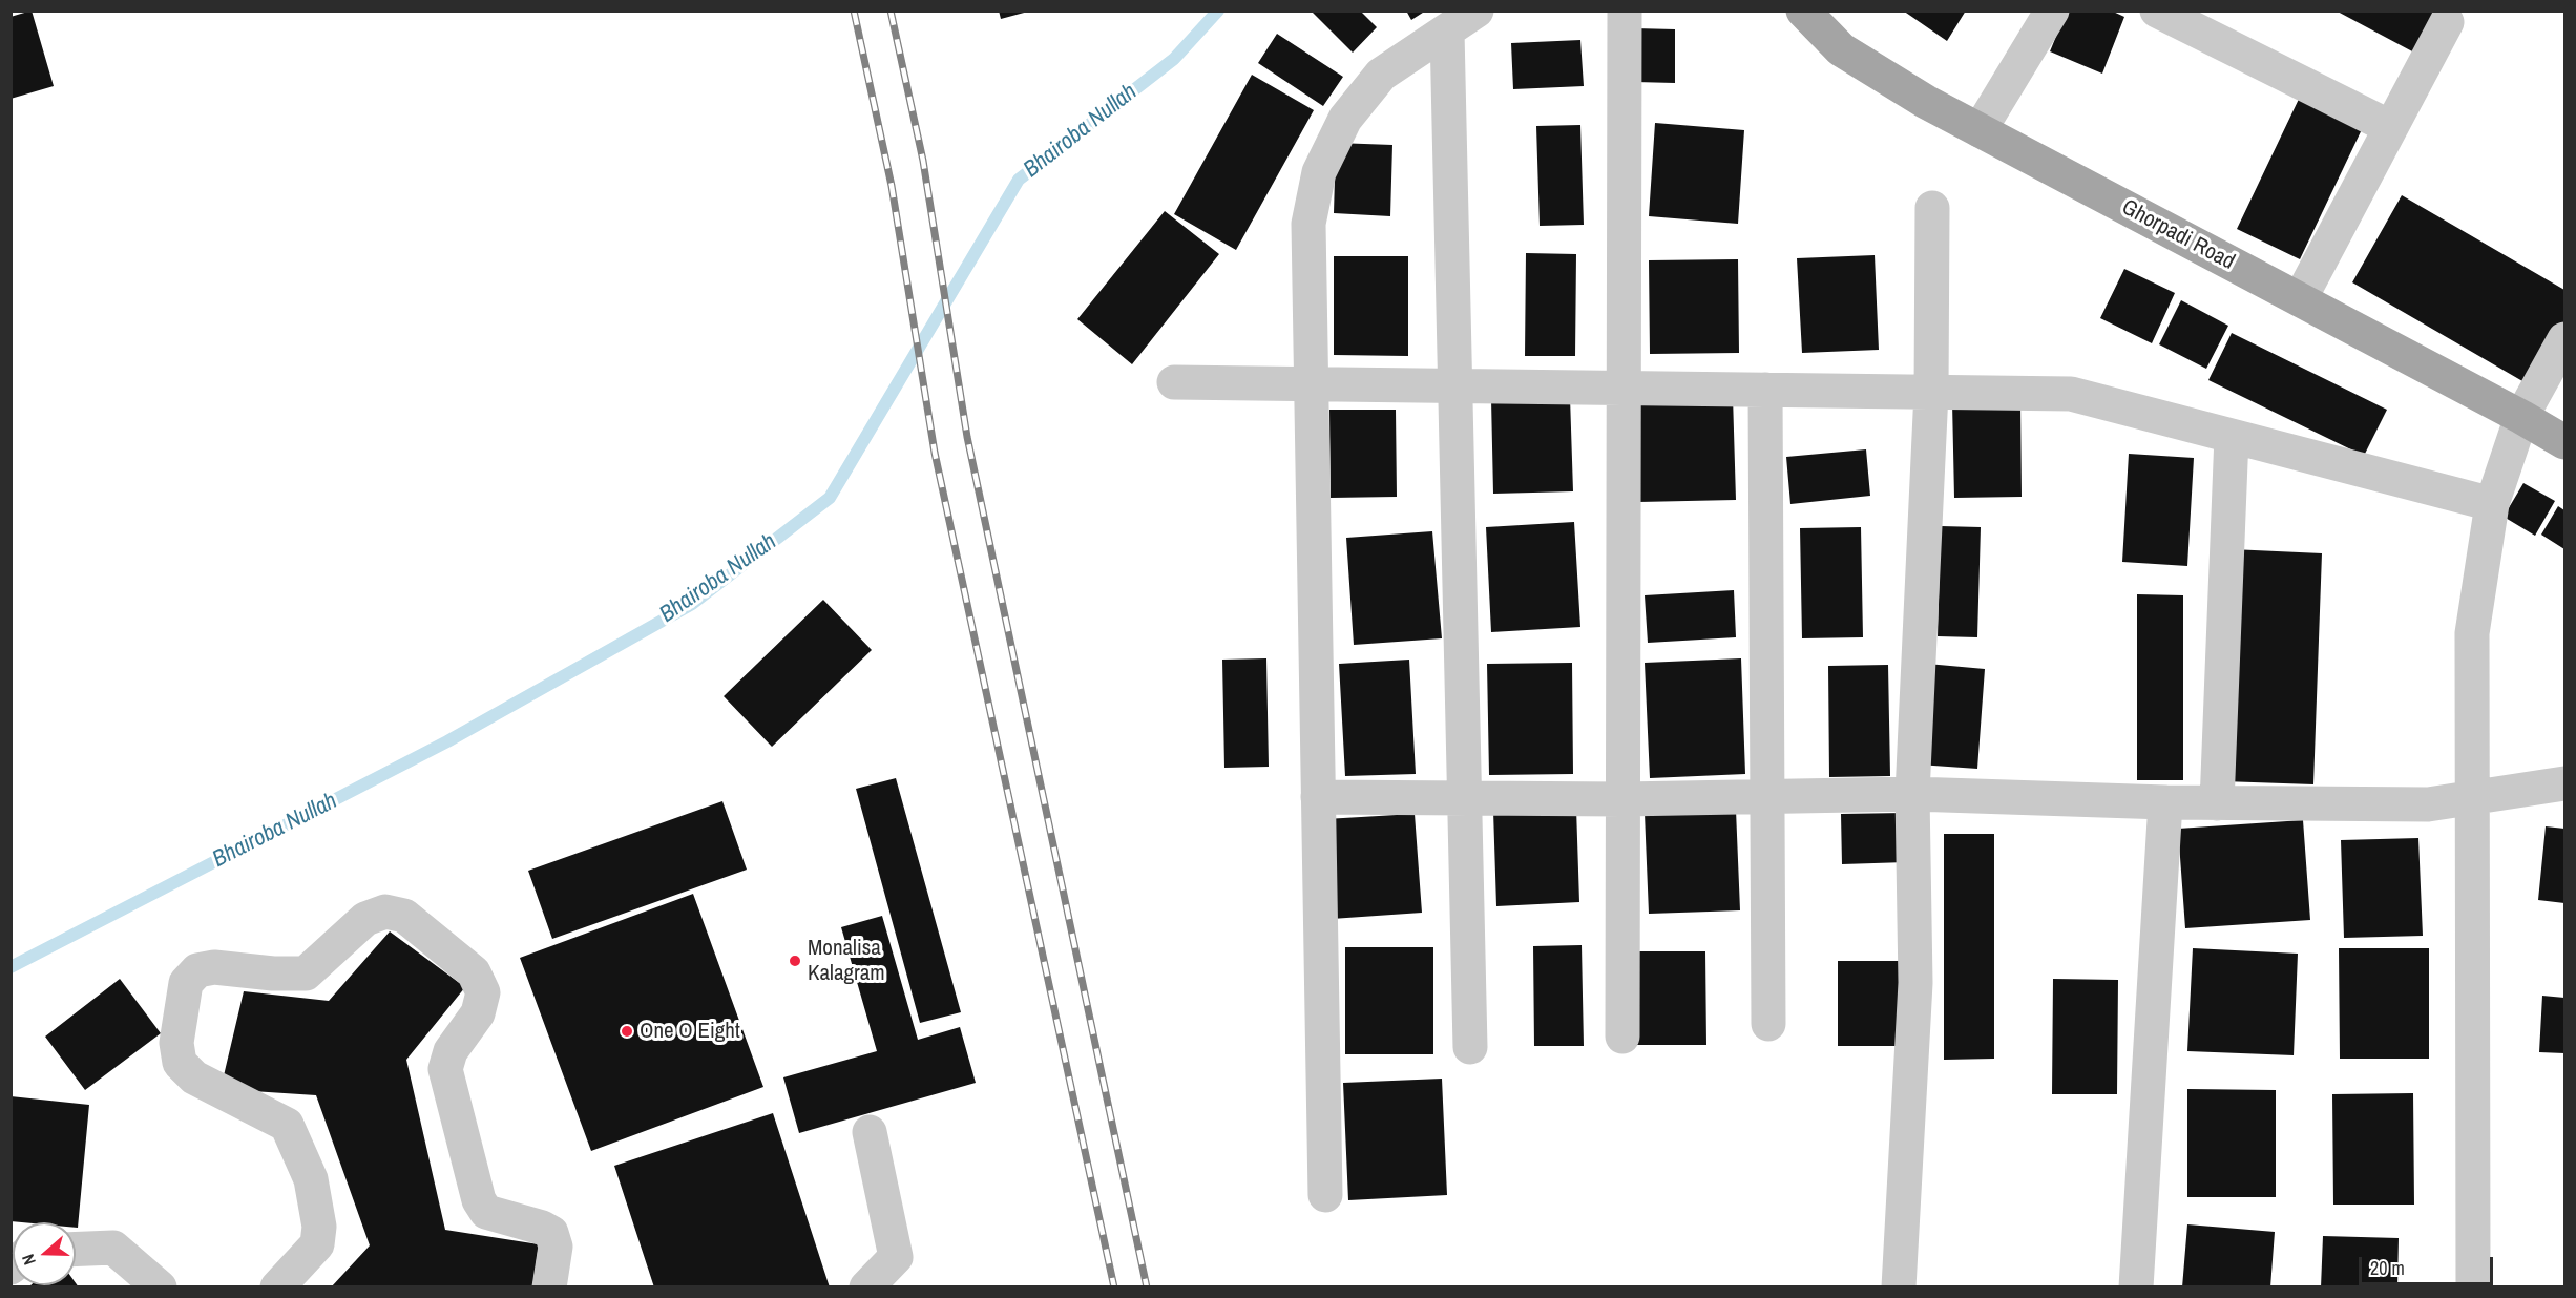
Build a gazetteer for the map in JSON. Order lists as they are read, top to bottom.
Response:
{
  "streets": {
    "main road": ["Ghorpadi Road"]
  },
  "water": ["Bhairoba Nullah"],
  "places": ["Monalisa Kalagram", "One O Eight"],
  "scale_bar": "20 m",
  "north": "left"
}
